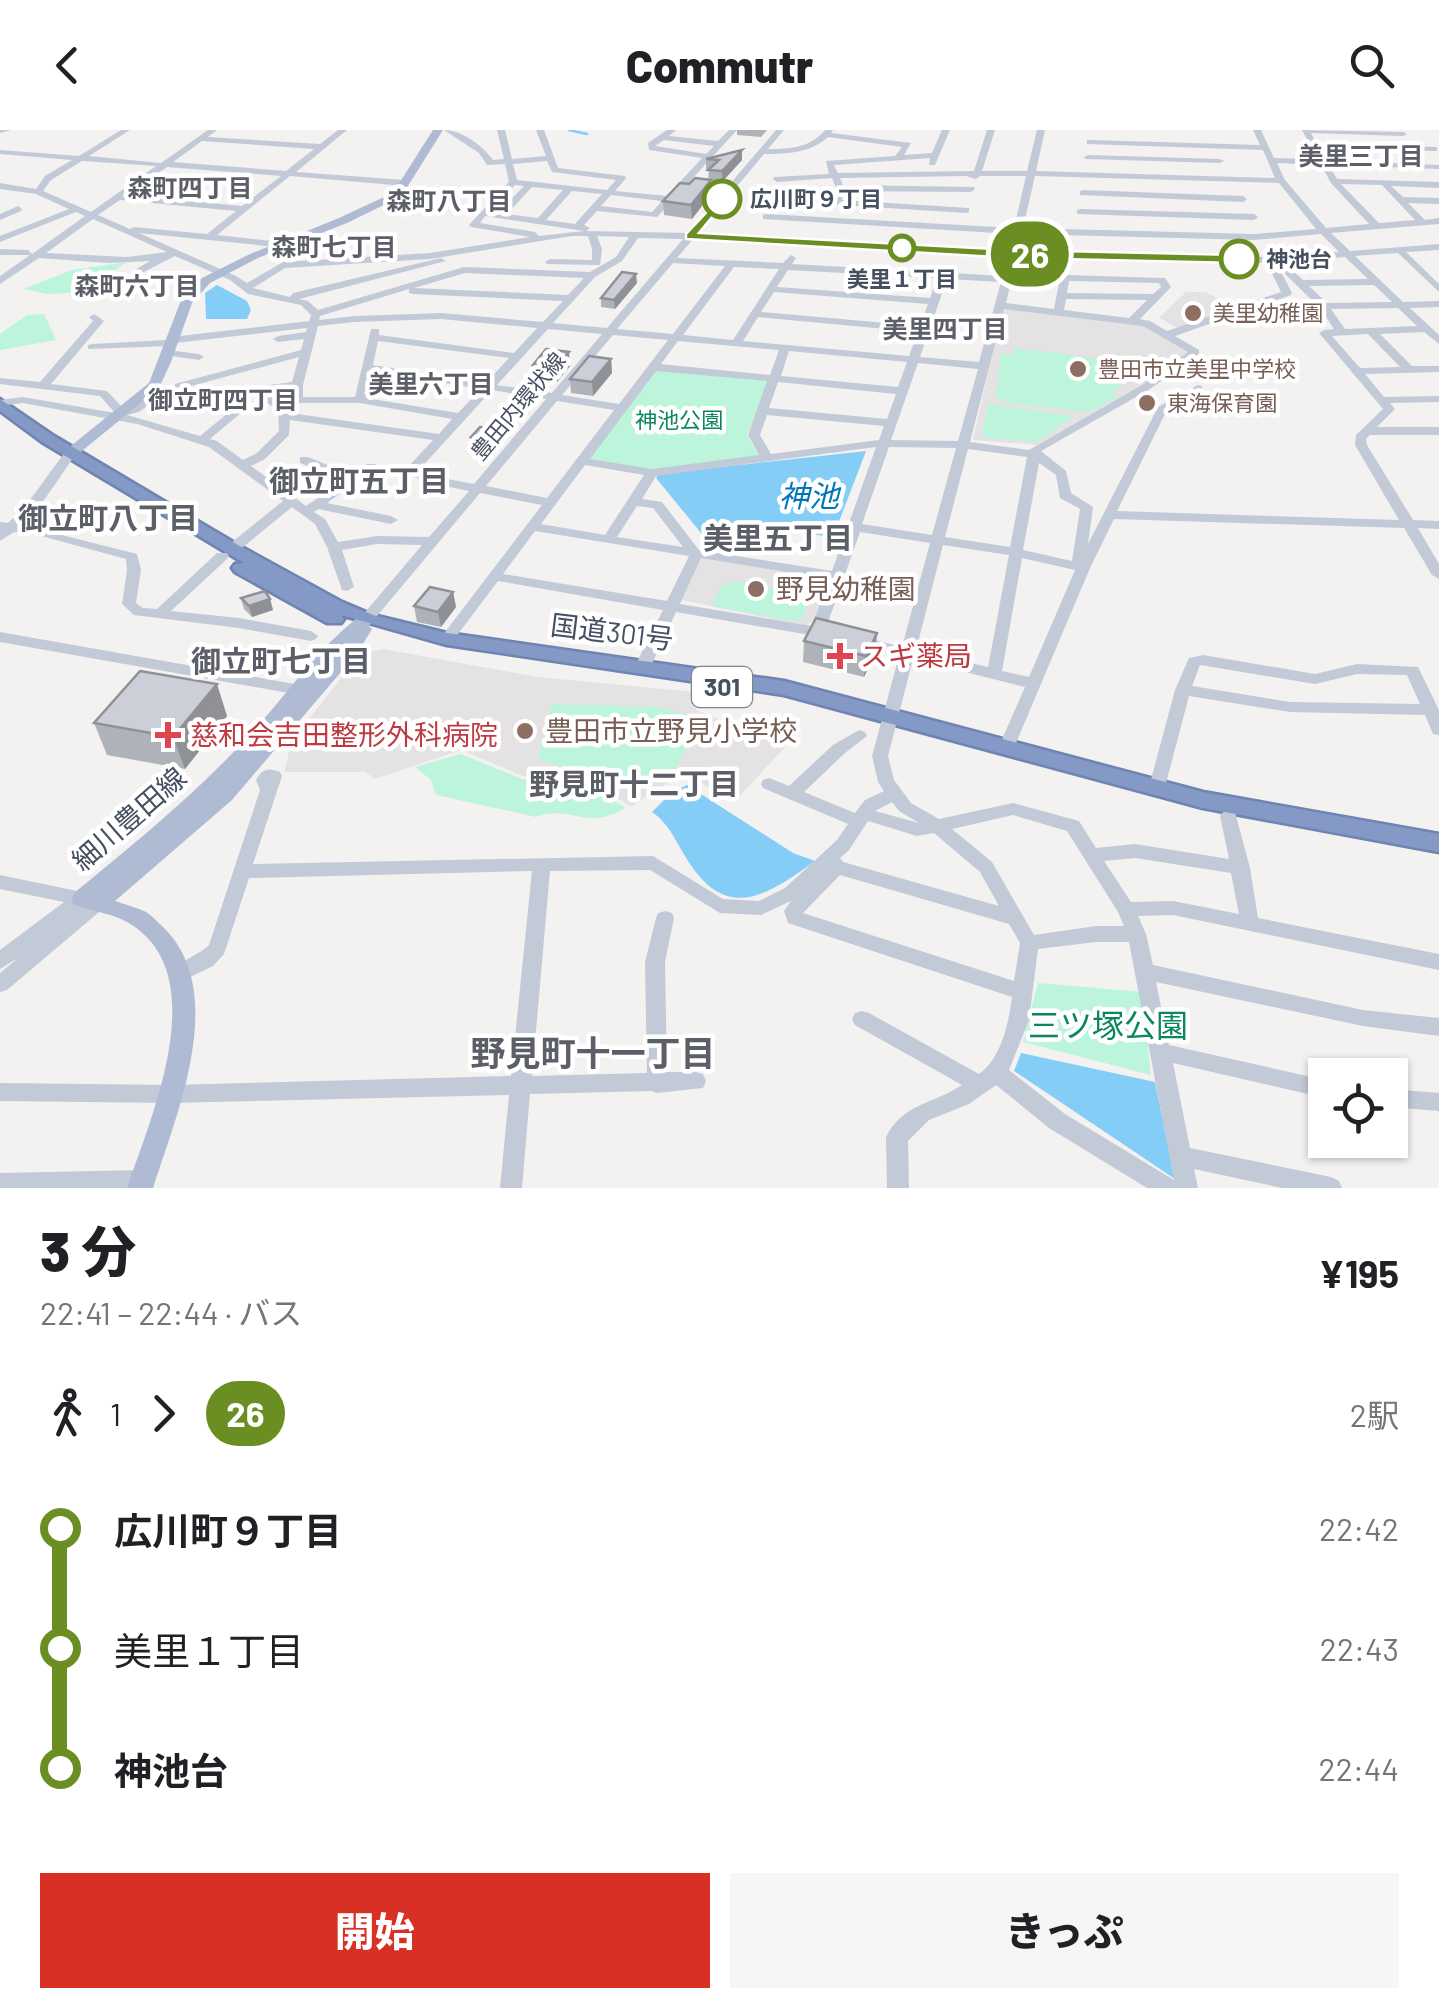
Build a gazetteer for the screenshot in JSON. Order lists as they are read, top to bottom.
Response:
{
  "streets": {
    "highway": ["国道301号", "301"],
    "main road": ["細川豊田線"],
    "street": ["豊田内環状線"]
  },
  "crossings": [
    ["豊田内環状線", "国道301号"],
    ["豊田内環状線", "細川豊田線"],
    ["国道301号", "細川豊田線"]
  ],
  "districts": [
    "美里三丁目",
    "森町四丁目",
    "森町八丁目",
    "森町七丁目",
    "森町六丁目",
    "美里四丁目",
    "美里六丁目",
    "御立町四丁目",
    "御立町五丁目",
    "御立町八丁目",
    "美里五丁目",
    "御立町七丁目",
    "野見町十二丁目",
    "野見町十一丁目"
  ],
  "water": ["神池"],
  "parks": ["神池公園", "三ツ塚公園"],
  "places": {
    "other": [
      "広川町９丁目",
      "美里１丁目",
      "神池台",
      "美里幼稚園",
      "豊田市立美里中学校",
      "東海保育園",
      "野見幼稚園",
      "豊田市立野見小学校"
    ],
    "health": ["スギ薬局", "慈和会吉田整形外科病院"]
  },
  "lines": ["bus line 26"],
  "page": {
    "header": "Commutr",
    "on_map": "26",
    "heading": ["3 分", "22:41 – 22:44 · バス", "¥195"],
    "legs": ["1", "26", "2駅"],
    "list": [
      {
        "name": "広川町９丁目",
        "value": "22:42"
      },
      {
        "name": "美里１丁目",
        "value": "22:43"
      },
      {
        "name": "神池台",
        "value": "22:44"
      }
    ],
    "buttons": ["開始", "きっぷ"]
  }
}
